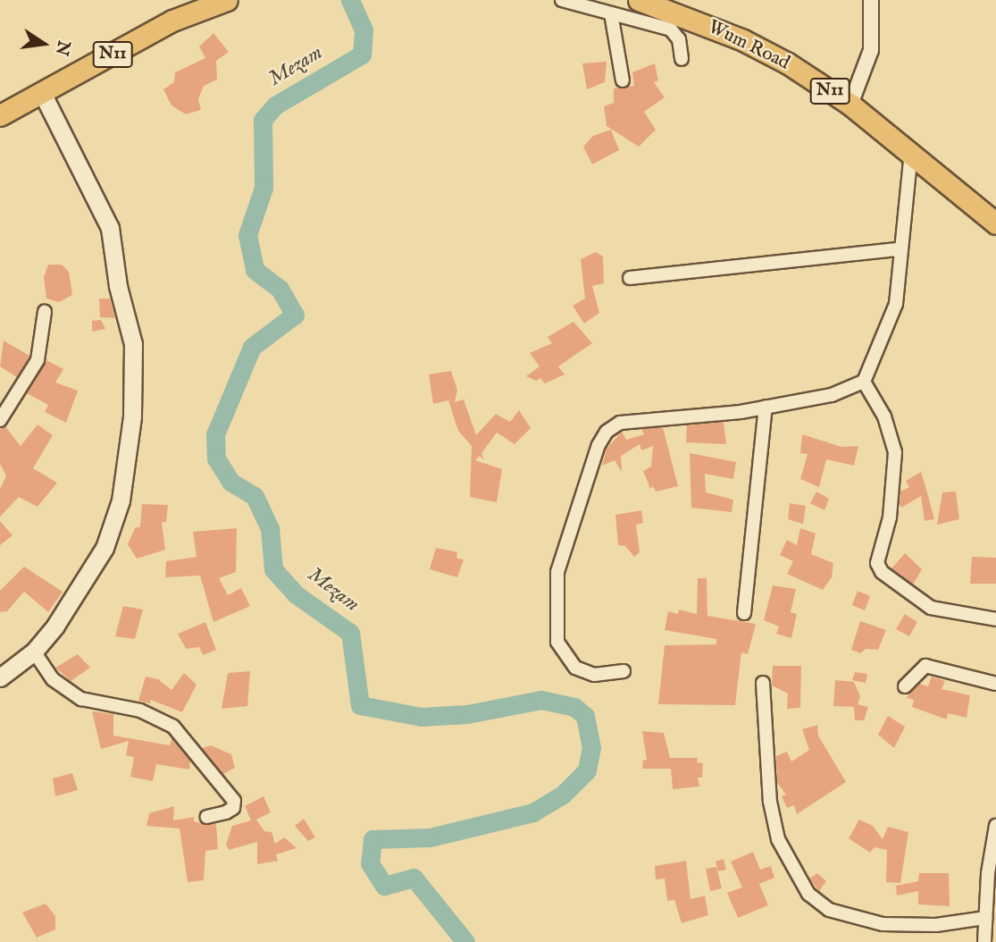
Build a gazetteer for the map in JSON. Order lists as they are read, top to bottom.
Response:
{
  "streets": {
    "highway": ["Wum Road", "N11"]
  },
  "water": ["Mezam"],
  "north": "right"
}
